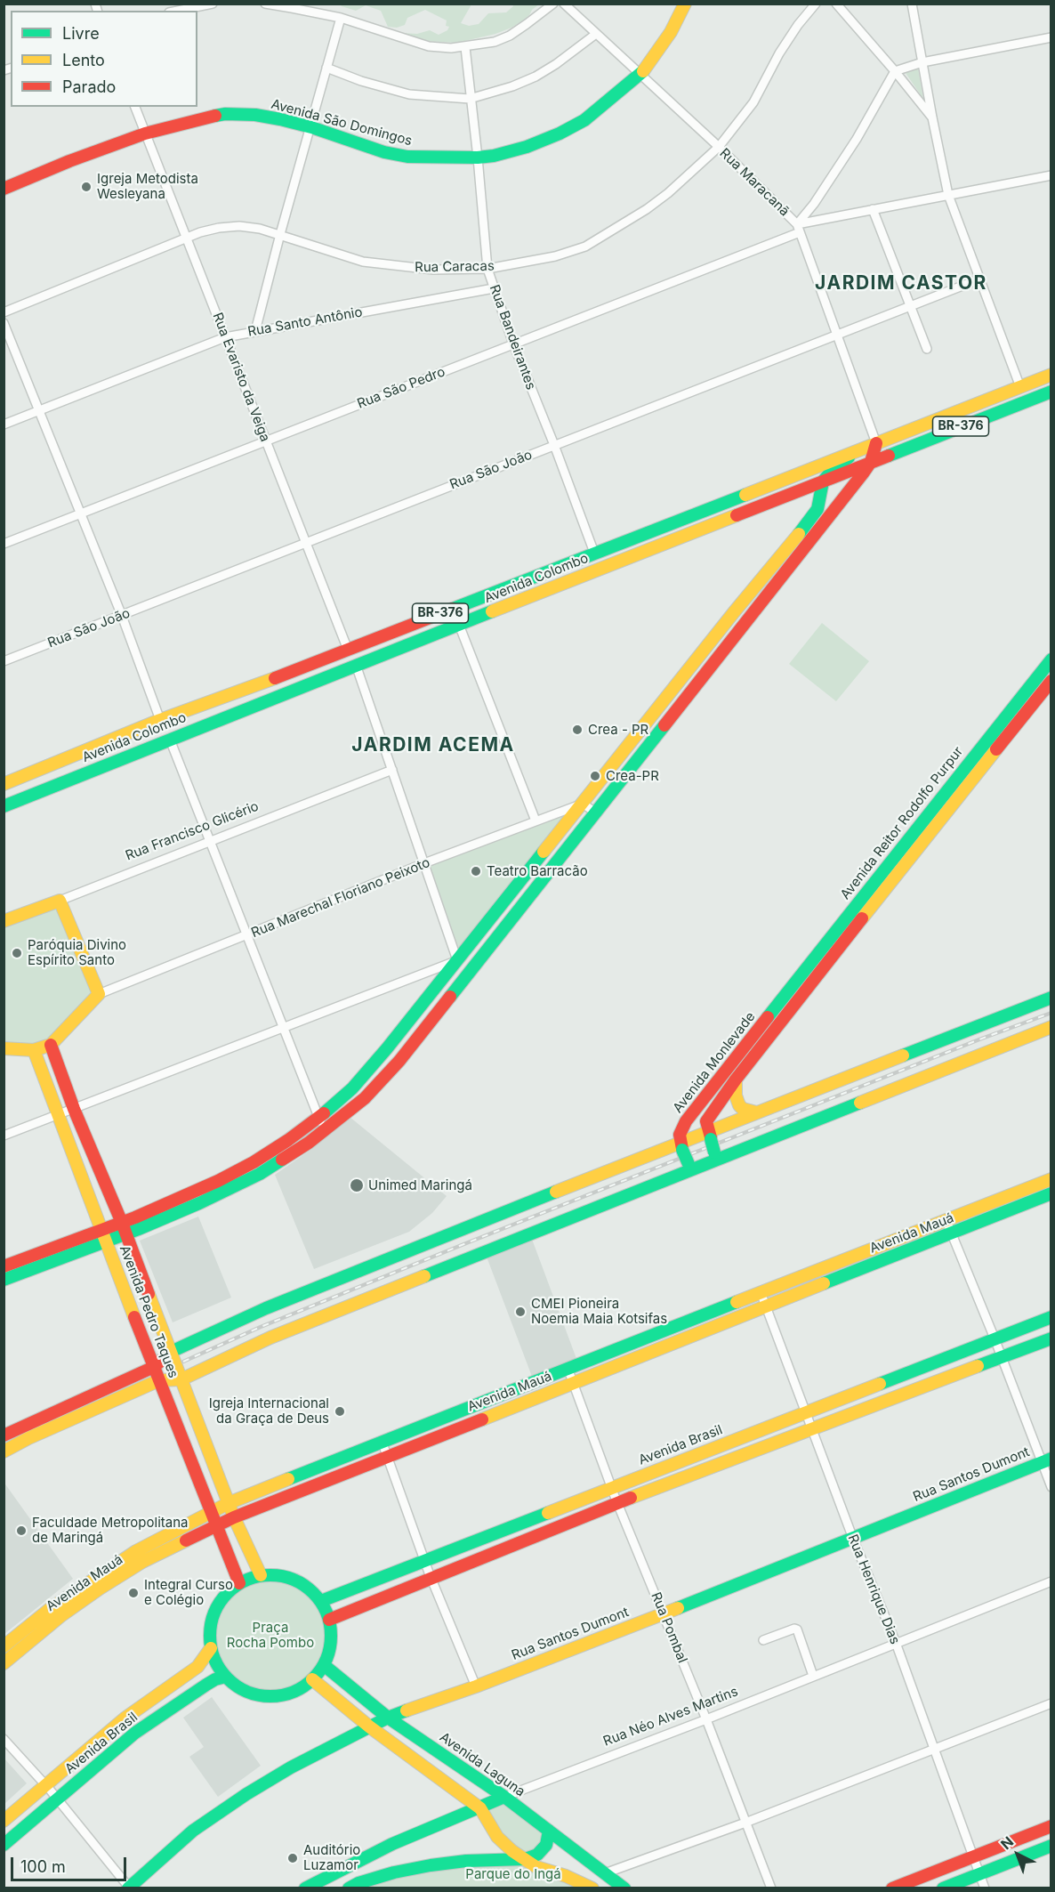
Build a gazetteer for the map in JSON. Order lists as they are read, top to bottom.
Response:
{
  "streets": {
    "main road": [
      "Avenida São Domingos",
      "BR-376",
      "Avenida Colombo",
      "Avenida Reitor Rodolfo Purpur",
      "Rua Francisco Glicério",
      "Avenida Monlevade",
      "Avenida Mauá",
      "Avenida Pedro Taques",
      "Avenida Brasil",
      "Rua Santos Dumont",
      "Rua Néo Alves Martins",
      "Avenida Laguna"
    ],
    "street": [
      "Rua Maracanã",
      "Rua Caracas",
      "Rua Santo Antônio",
      "Rua Bandeirantes",
      "Rua Evaristo da Veiga",
      "Rua São Pedro",
      "Rua São João",
      "Rua Marechal Floriano Peixoto",
      "Rua Henrique Dias",
      "Rua Pombal"
    ]
  },
  "crossings": [
    ["Avenida São Domingos", "Rua Maracanã"],
    ["Avenida São Domingos", "Rua Bandeirantes"],
    ["Avenida São Domingos", "Rua Evaristo da Veiga"],
    ["Rua Maracanã", "Rua Caracas"],
    ["Rua Maracanã", "Rua São Pedro"],
    ["Rua Maracanã", "Rua São João"],
    ["Rua Maracanã", "Avenida Colombo"],
    ["Rua Caracas", "Rua Bandeirantes"],
    ["Rua Caracas", "Rua Evaristo da Veiga"],
    ["Rua Santo Antônio", "Rua Bandeirantes"],
    ["Rua Santo Antônio", "Rua Evaristo da Veiga"],
    ["Rua Bandeirantes", "Rua São Pedro"],
    ["Rua Bandeirantes", "Rua São João"],
    ["Rua Bandeirantes", "Avenida Colombo"],
    ["Rua Evaristo da Veiga", "Rua São Pedro"],
    ["Rua Evaristo da Veiga", "Rua São João"],
    ["Rua Evaristo da Veiga", "Avenida Colombo"],
    ["Avenida Reitor Rodolfo Purpur", "Avenida Monlevade"],
    ["Avenida Mauá", "Avenida Pedro Taques"],
    ["Avenida Mauá", "Rua Henrique Dias"],
    ["Avenida Mauá", "Rua Pombal"],
    ["Avenida Pedro Taques", "Avenida Brasil"],
    ["Avenida Pedro Taques", "Avenida Laguna"],
    ["Avenida Brasil", "Rua Henrique Dias"],
    ["Avenida Brasil", "Rua Pombal"],
    ["Avenida Brasil", "Avenida Laguna"],
    ["Rua Santos Dumont", "Rua Henrique Dias"],
    ["Rua Santos Dumont", "Rua Pombal"],
    ["Rua Santos Dumont", "Avenida Laguna"],
    ["Rua Henrique Dias", "Rua Néo Alves Martins"],
    ["Rua Pombal", "Rua Néo Alves Martins"],
    ["Rua Néo Alves Martins", "Avenida Laguna"]
  ],
  "districts": ["JARDIM CASTOR", "JARDIM ACEMA"],
  "parks": ["Praça Rocha Pombo", "Parque do Ingá"],
  "places": [
    "Igreja Metodista Wesleyana",
    "Crea - PR",
    "Crea-PR",
    "Teatro Barracão",
    "Paróquia Divino Espírito Santo",
    "Unimed Maringá",
    "CMEI Pioneira Noemia Maia Kotsifas",
    "Igreja Internacional da Graça de Deus",
    "Faculdade Metropolitana de Maringá",
    "Integral Curso e Colégio",
    "Auditório Luzamor"
  ],
  "legend": ["Livre", "Lento", "Parado"],
  "scale_bar": "100 m",
  "north": "top left"
}
